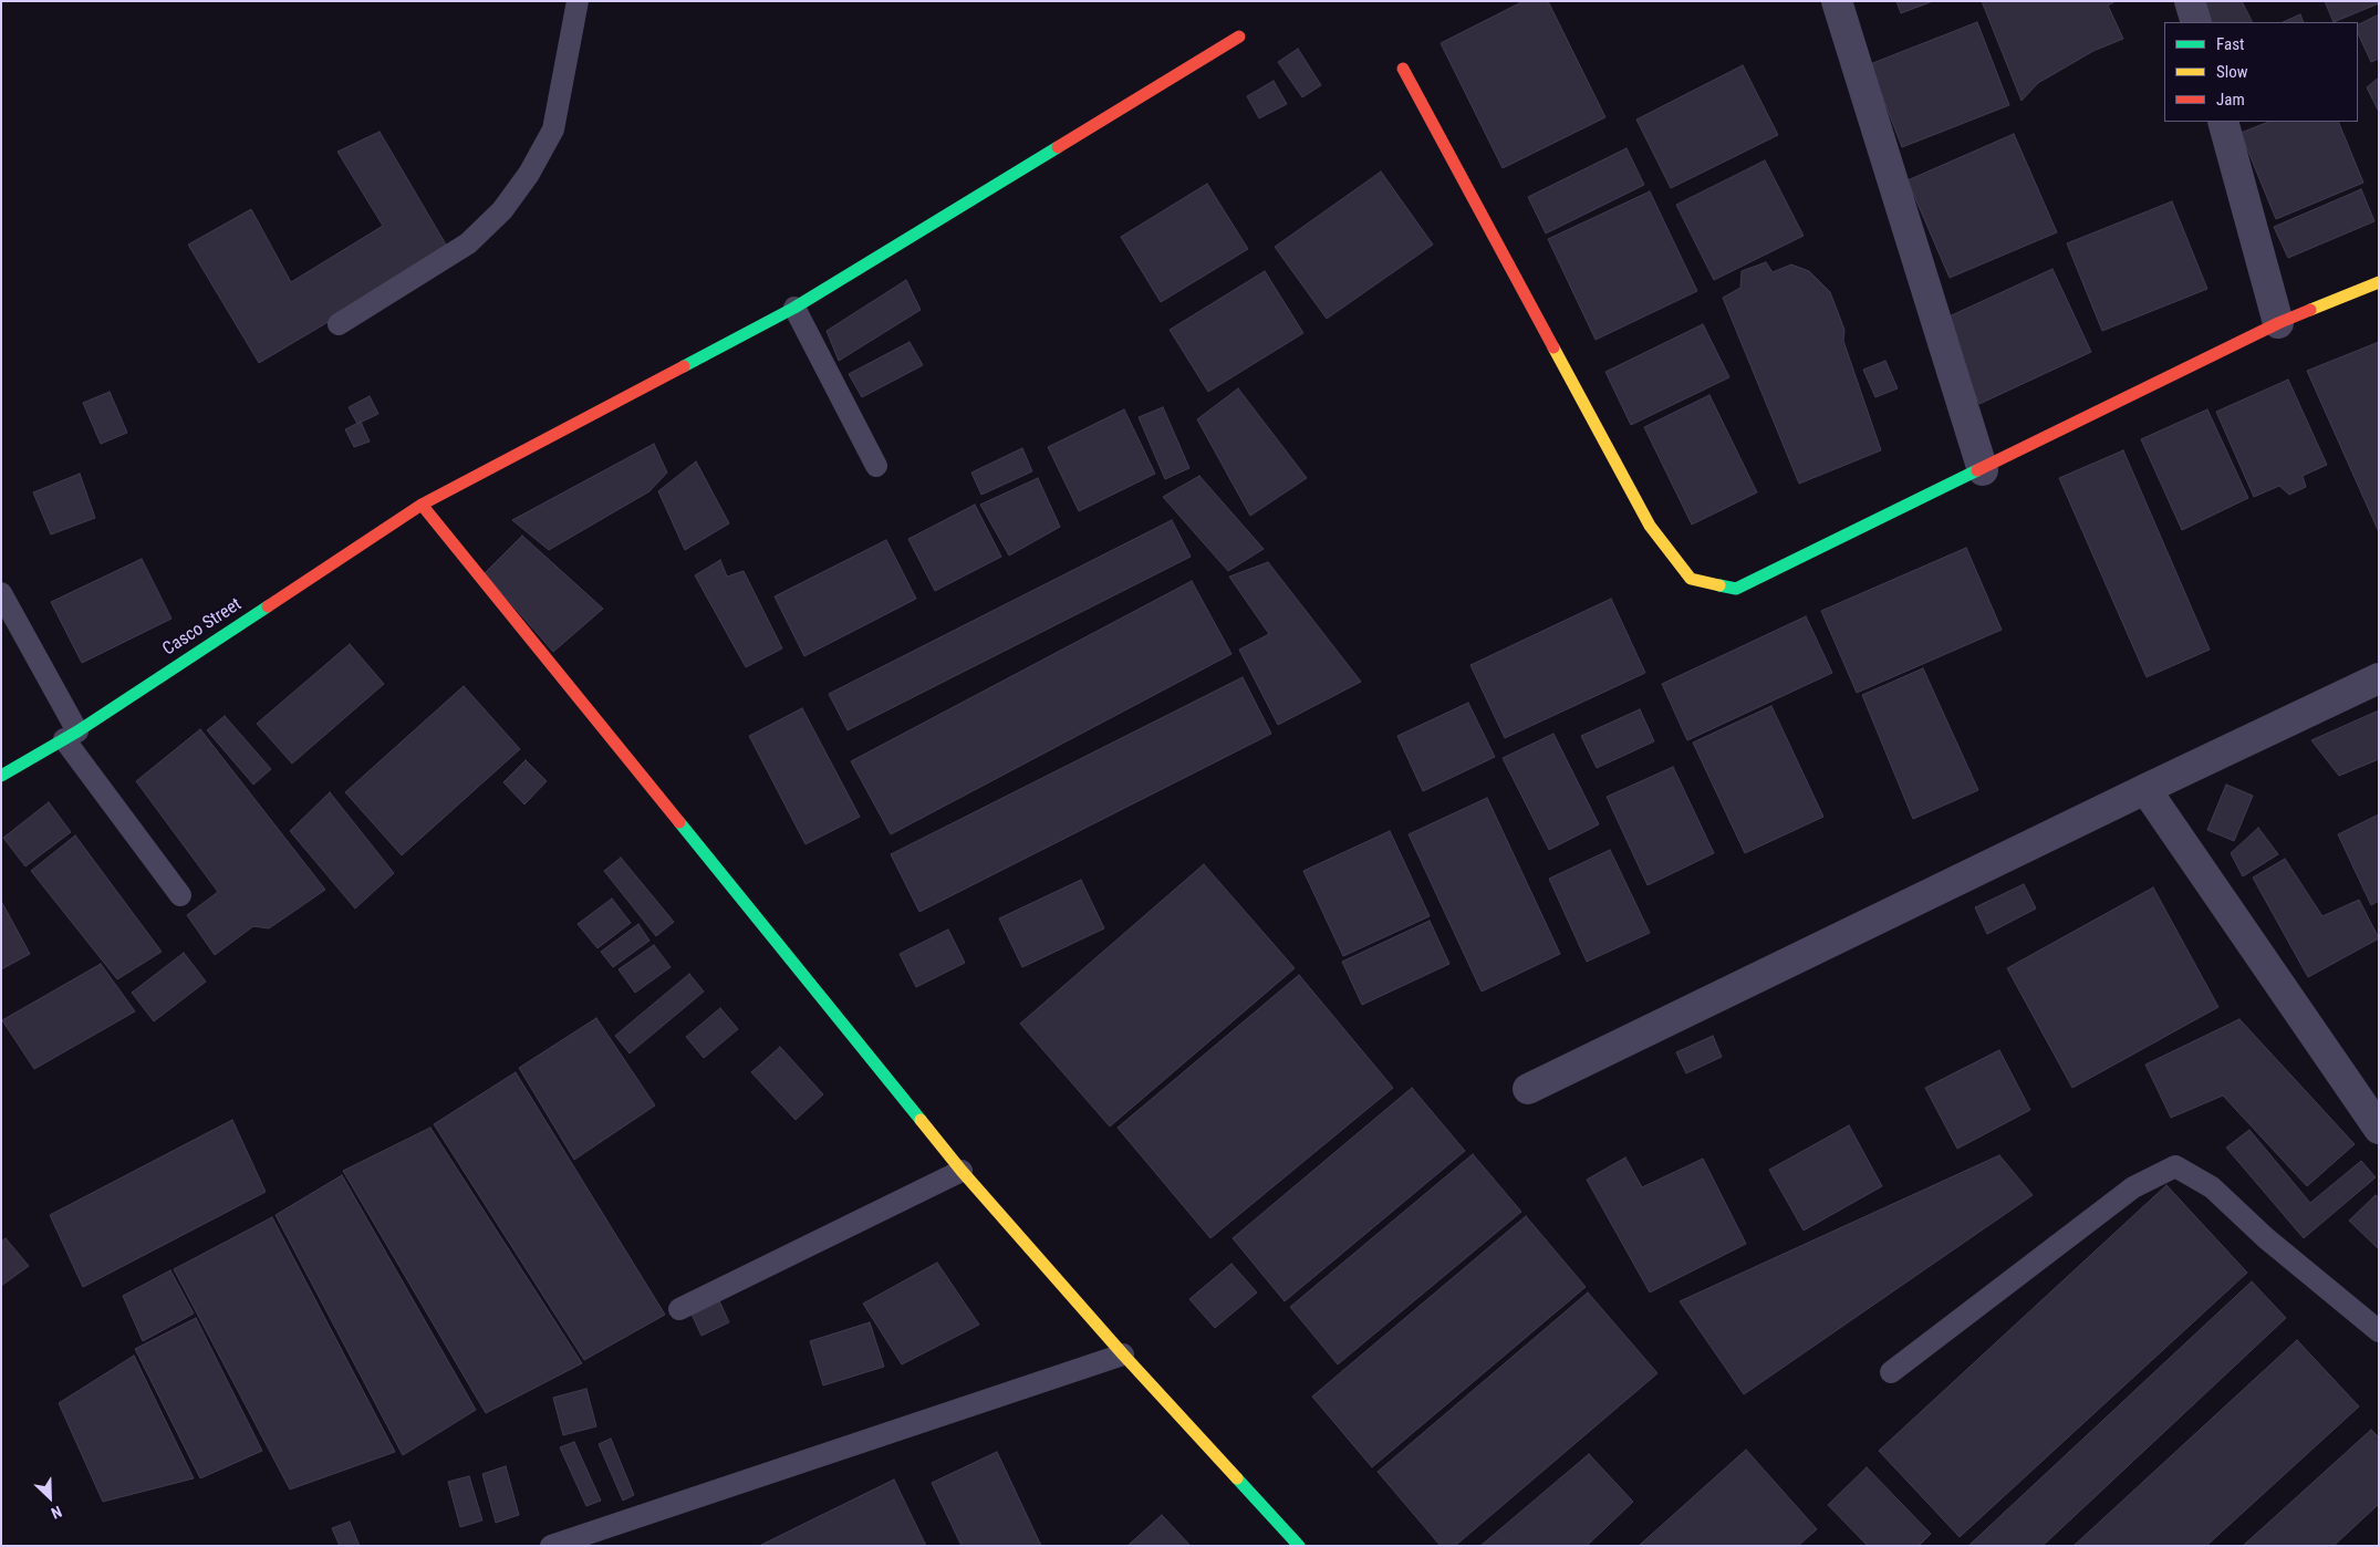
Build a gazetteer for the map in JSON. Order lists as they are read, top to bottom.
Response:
{
  "streets": {
    "street": ["Casco Street"]
  },
  "legend": ["Fast", "Slow", "Jam"],
  "north": "bottom right"
}
